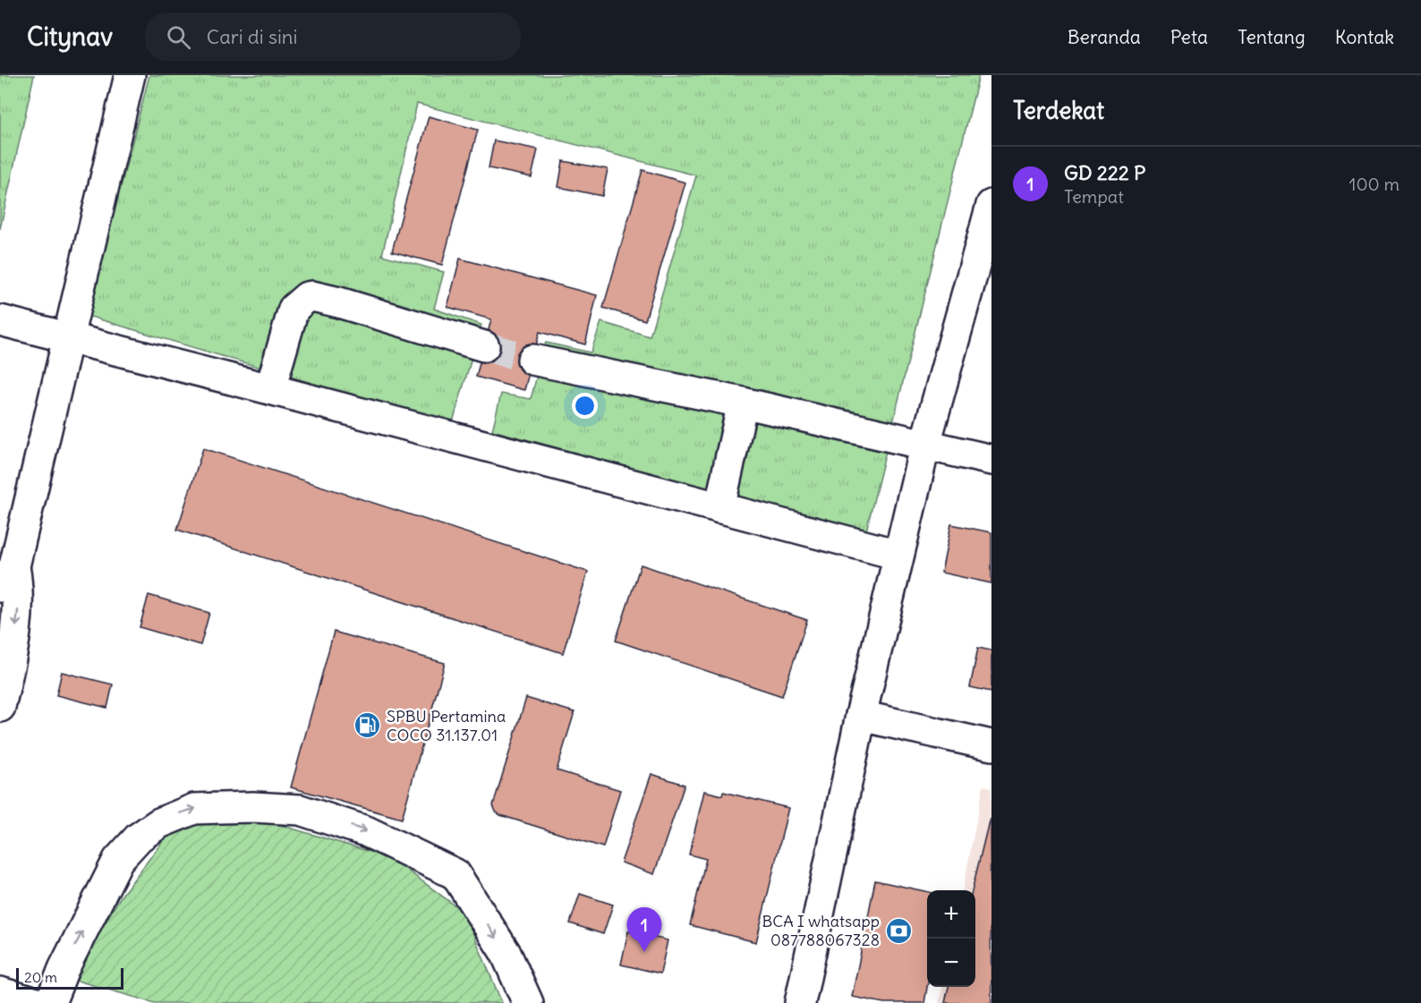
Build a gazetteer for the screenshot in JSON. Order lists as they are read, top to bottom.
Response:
{
  "places": {
    "fuel station": ["SPBU Pertamina COCO 31.137.01"],
    "bank": ["BCA I whatsapp 087788067328"]
  },
  "scale_bar": "20 m",
  "page": {
    "header": "Citynav",
    "search": "Cari di sini",
    "nav": [
      "Beranda",
      "Peta",
      "Tentang",
      "Kontak"
    ],
    "heading": "Terdekat",
    "list": [
      {
        "mark": "1",
        "name": "GD 222 P",
        "note": "Tempat",
        "value": "100 m"
      }
    ],
    "map_buttons": ["+", "−"],
    "pins": "1",
    "scale": "20 m"
  }
}
